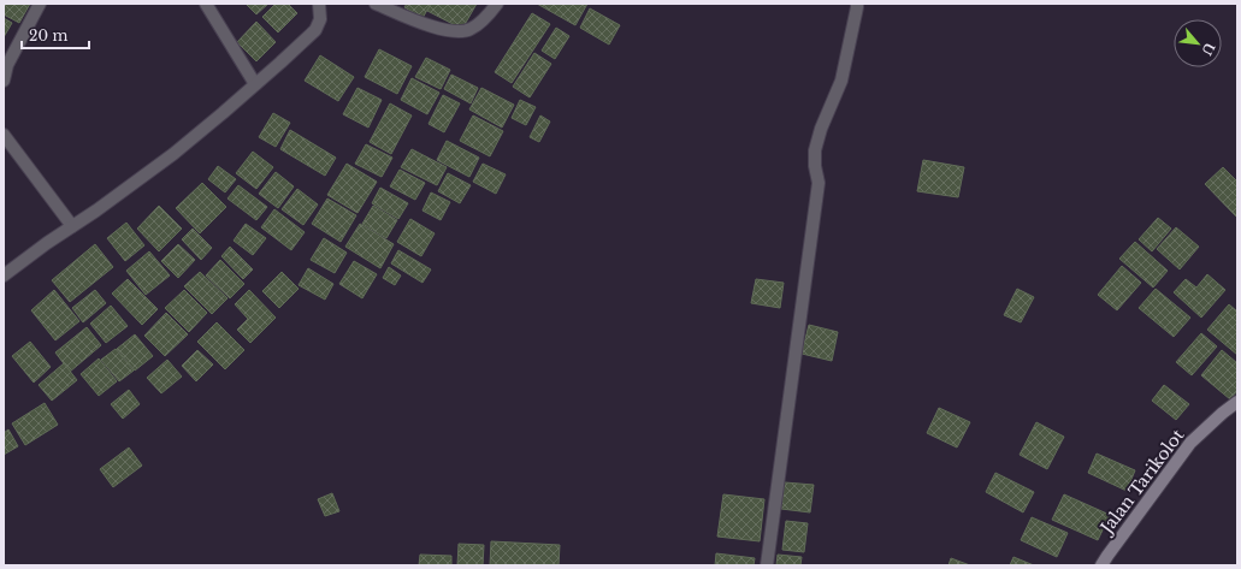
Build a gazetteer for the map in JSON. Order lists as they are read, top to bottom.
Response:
{
  "streets": {
    "street": ["Jalan Tarikolot"]
  },
  "scale_bar": "20 m",
  "north": "bottom right"
}
